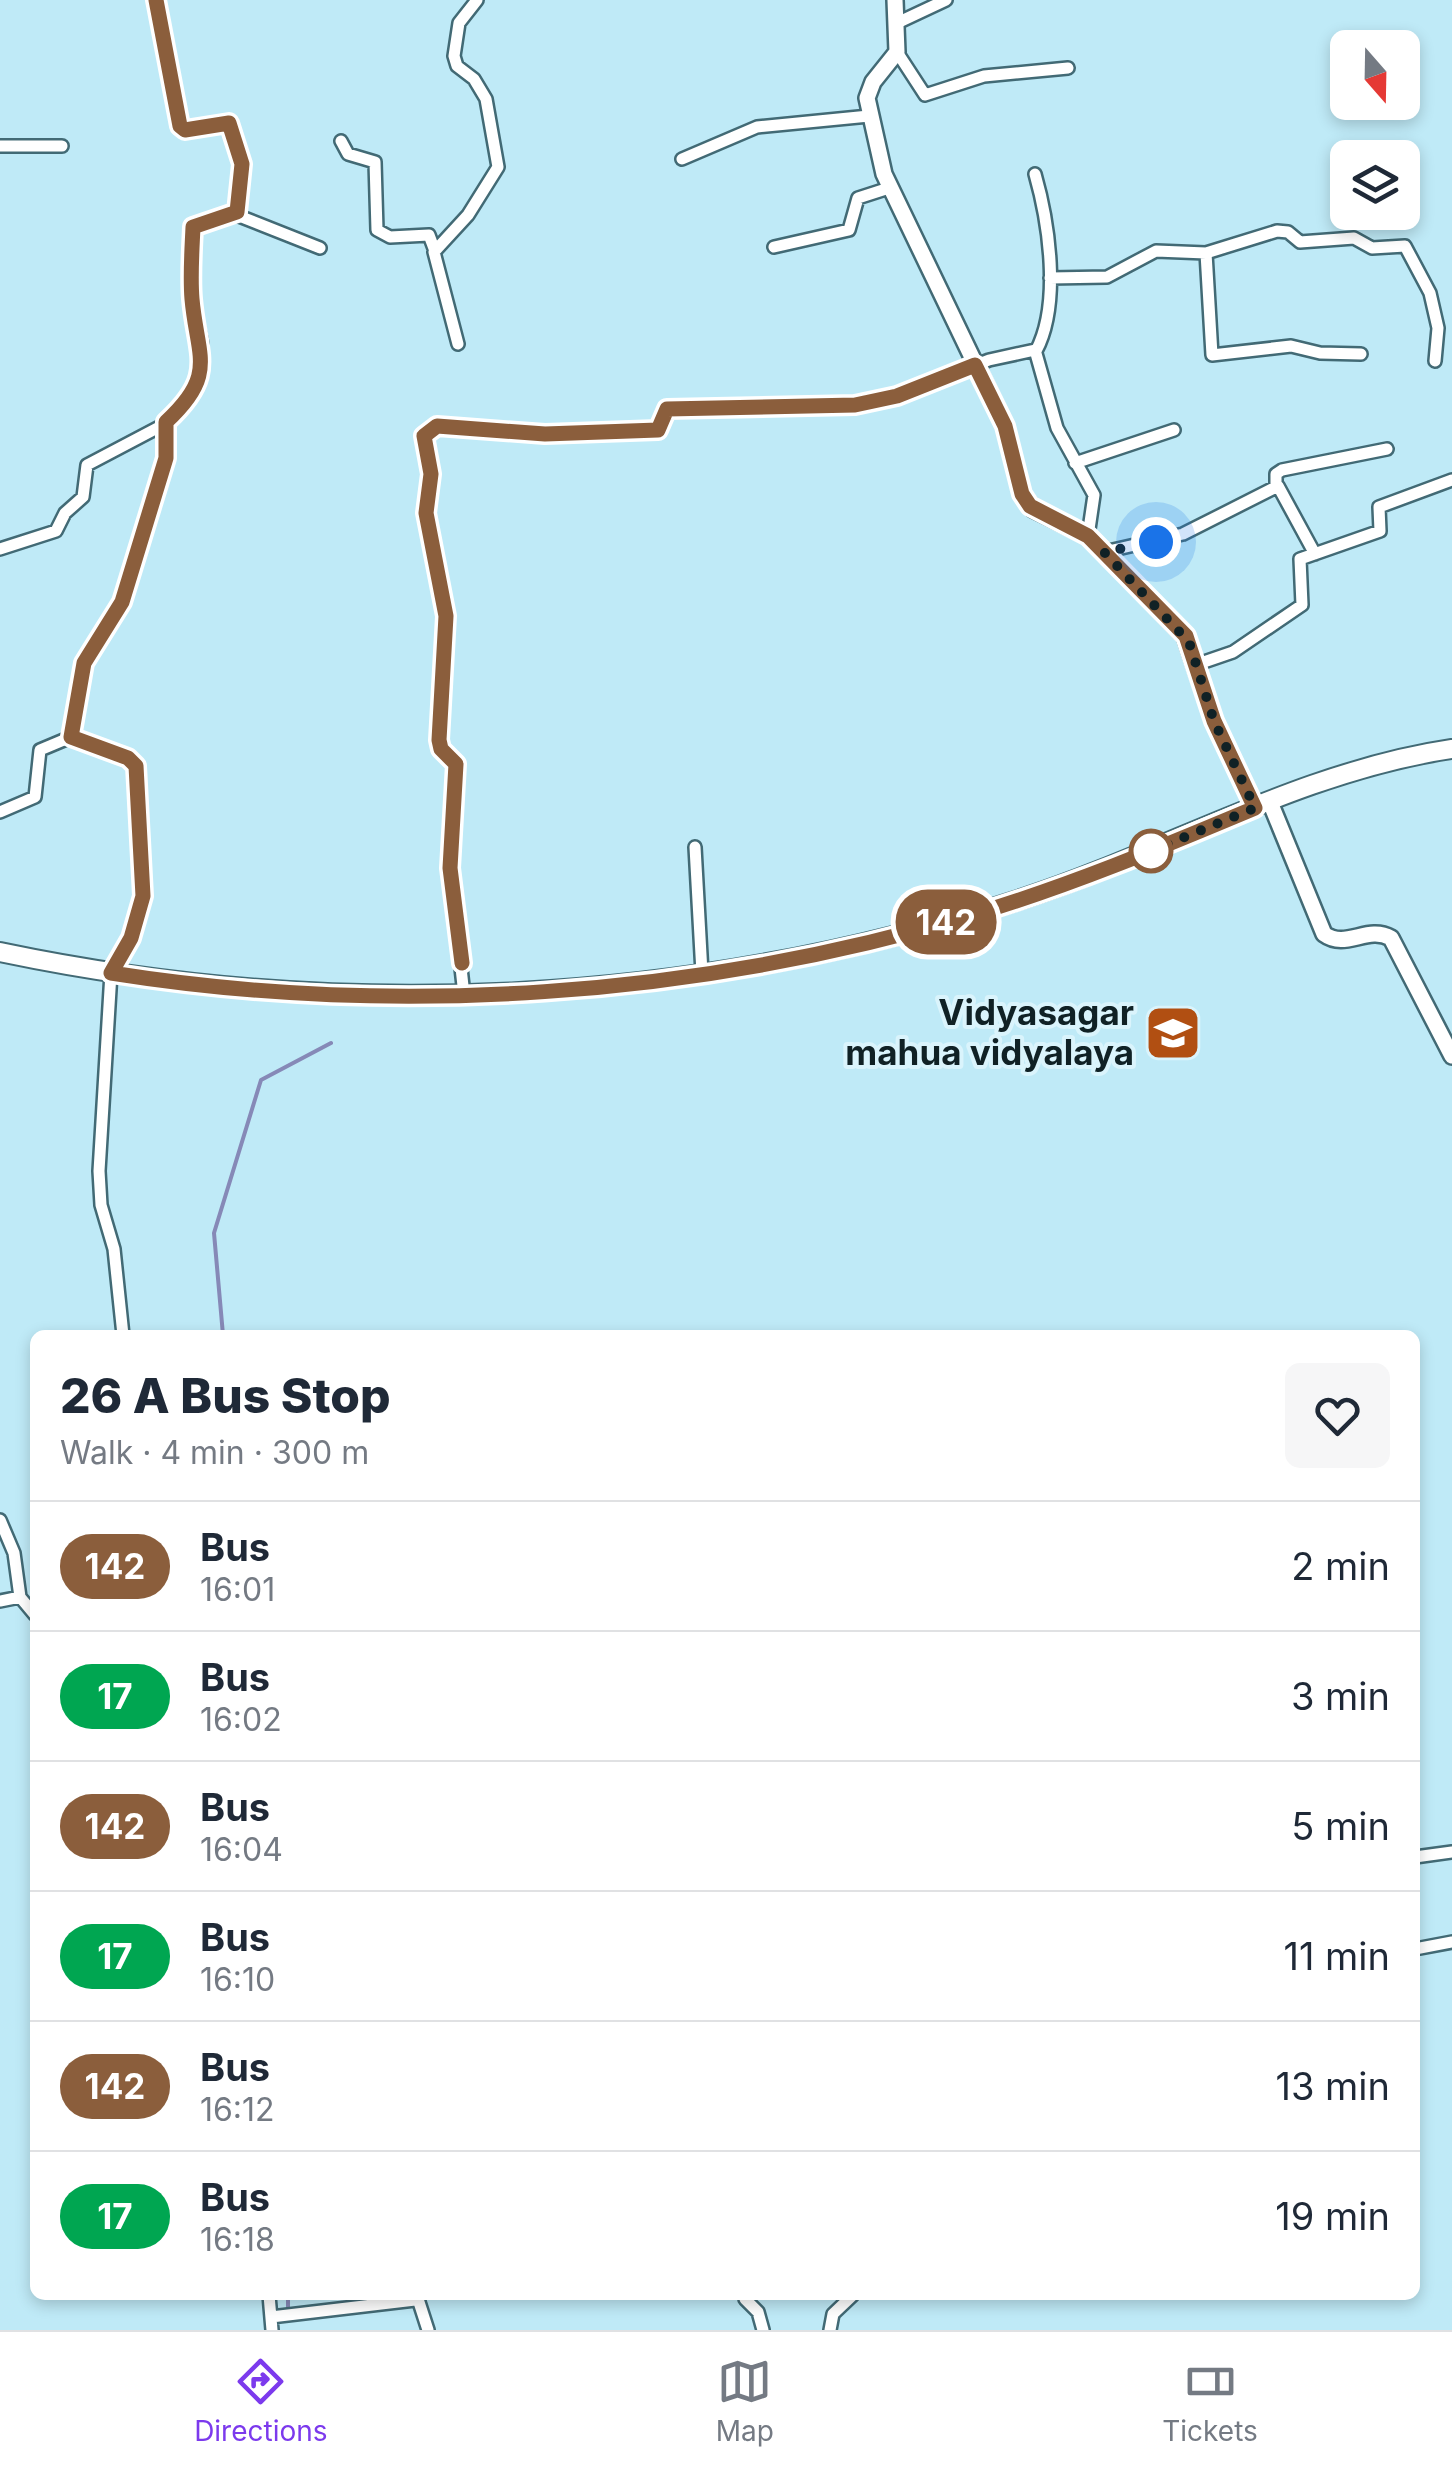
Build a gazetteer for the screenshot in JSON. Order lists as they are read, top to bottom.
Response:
{
  "places": {
    "school or university": ["Vidyasagar mahua vidyalaya"]
  },
  "lines": ["bus line 142"],
  "north": "bottom",
  "page": {
    "on_map": "142",
    "heading": ["26 A Bus Stop", "Walk · 4 min · 300 m"],
    "list": [
      {
        "mark": "142",
        "name": "Bus",
        "note": "16:01",
        "value": "2 min"
      },
      {
        "mark": "17",
        "name": "Bus",
        "note": "16:02",
        "value": "3 min"
      },
      {
        "mark": "142",
        "name": "Bus",
        "note": "16:04",
        "value": "5 min"
      },
      {
        "mark": "17",
        "name": "Bus",
        "note": "16:10",
        "value": "11 min"
      },
      {
        "mark": "142",
        "name": "Bus",
        "note": "16:12",
        "value": "13 min"
      },
      {
        "mark": "17",
        "name": "Bus",
        "note": "16:18",
        "value": "19 min"
      }
    ],
    "tabs": ["Directions", "Map", "Tickets"]
  }
}
